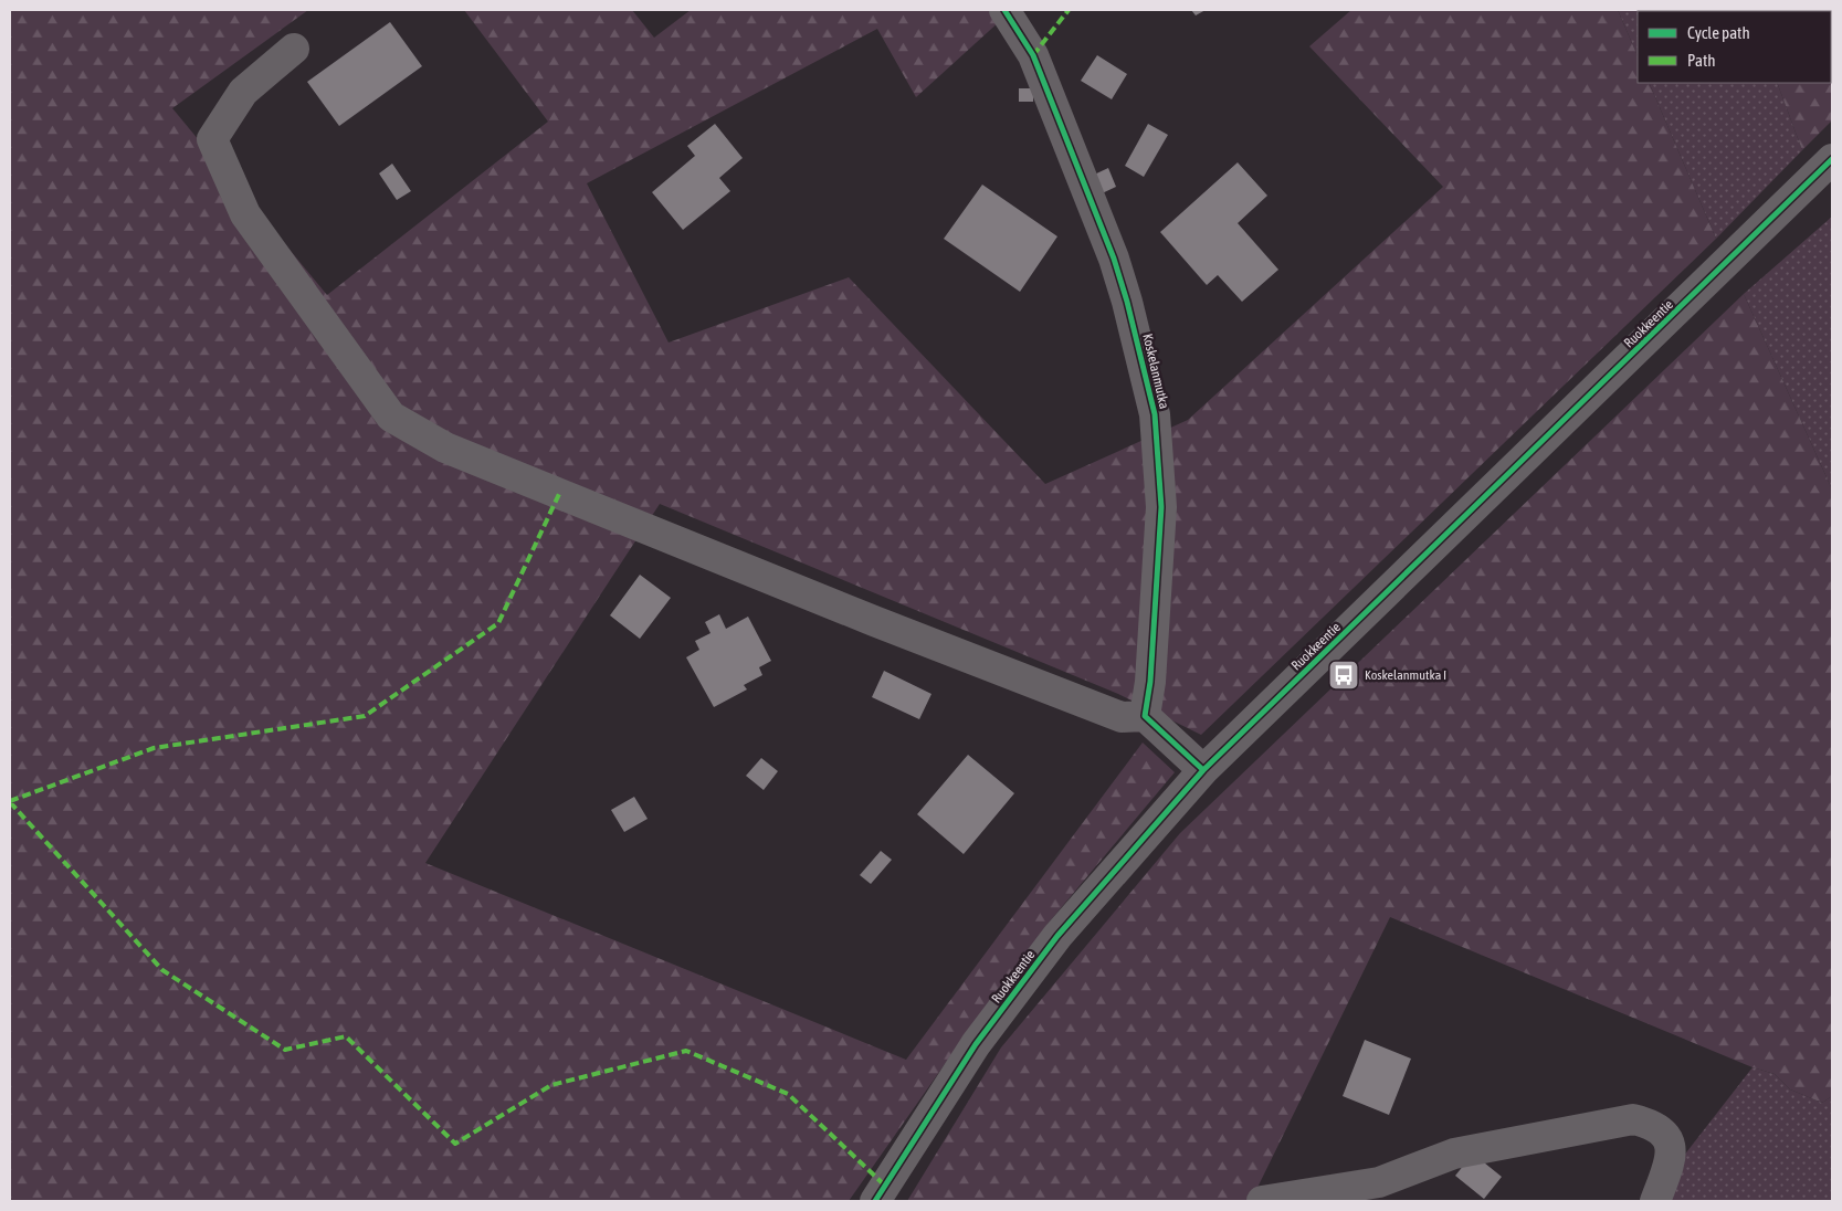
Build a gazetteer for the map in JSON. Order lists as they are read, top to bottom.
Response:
{
  "streets": {
    "street": ["Ruokkeentie", "Koskelanmutka"]
  },
  "places": {
    "bus stop": ["Koskelanmutka I"]
  },
  "legend": ["Cycle path", "Path"]
}
